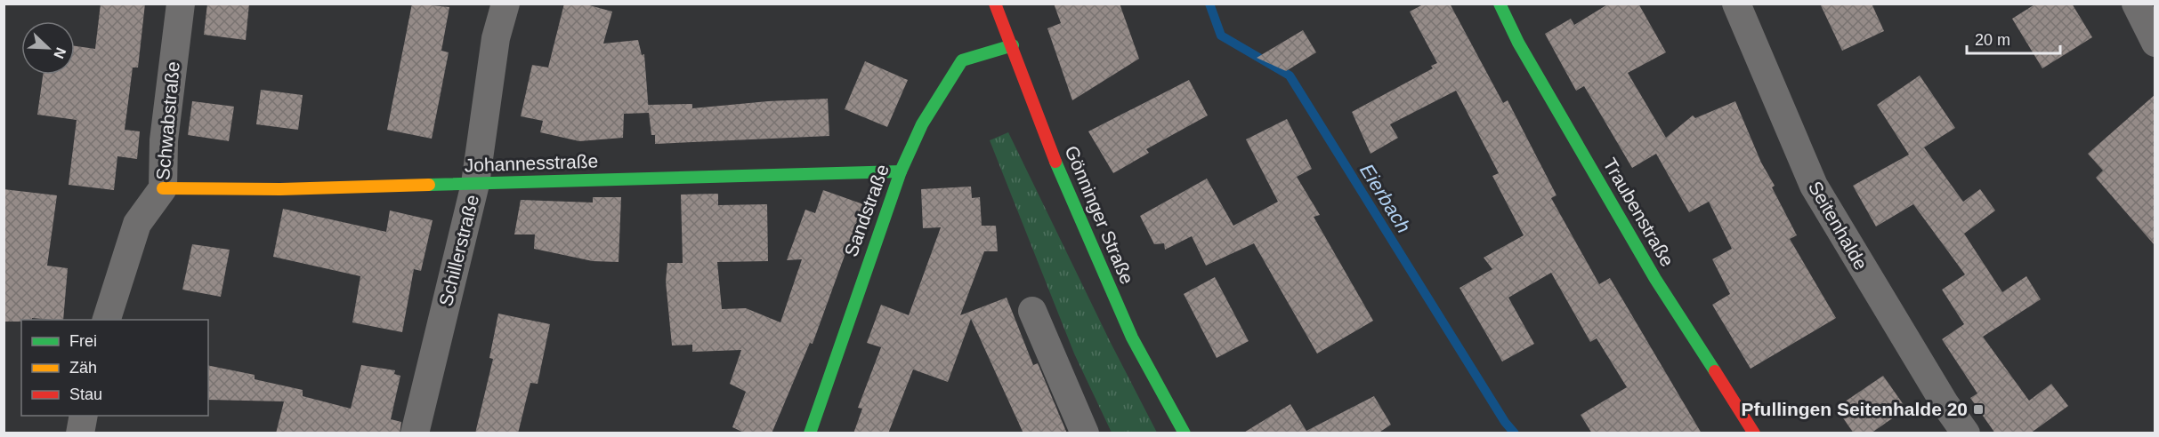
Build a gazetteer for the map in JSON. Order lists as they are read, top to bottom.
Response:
{
  "streets": {
    "street": [
      "Schwabstraße",
      "Johannesstraße",
      "Sandstraße",
      "Traubenstraße",
      "Gönninger Straße",
      "Seitenhalde",
      "Schillerstraße"
    ]
  },
  "crossings": [
    ["Schwabstraße", "Johannesstraße"],
    ["Johannesstraße", "Sandstraße"],
    ["Johannesstraße", "Schillerstraße"],
    ["Sandstraße", "Gönninger Straße"]
  ],
  "water": ["Eierbach"],
  "places": {
    "transit": ["Pfullingen Seitenhalde 20"]
  },
  "legend": ["Frei", "Zäh", "Stau"],
  "scale_bar": "20 m",
  "north": "bottom right"
}
